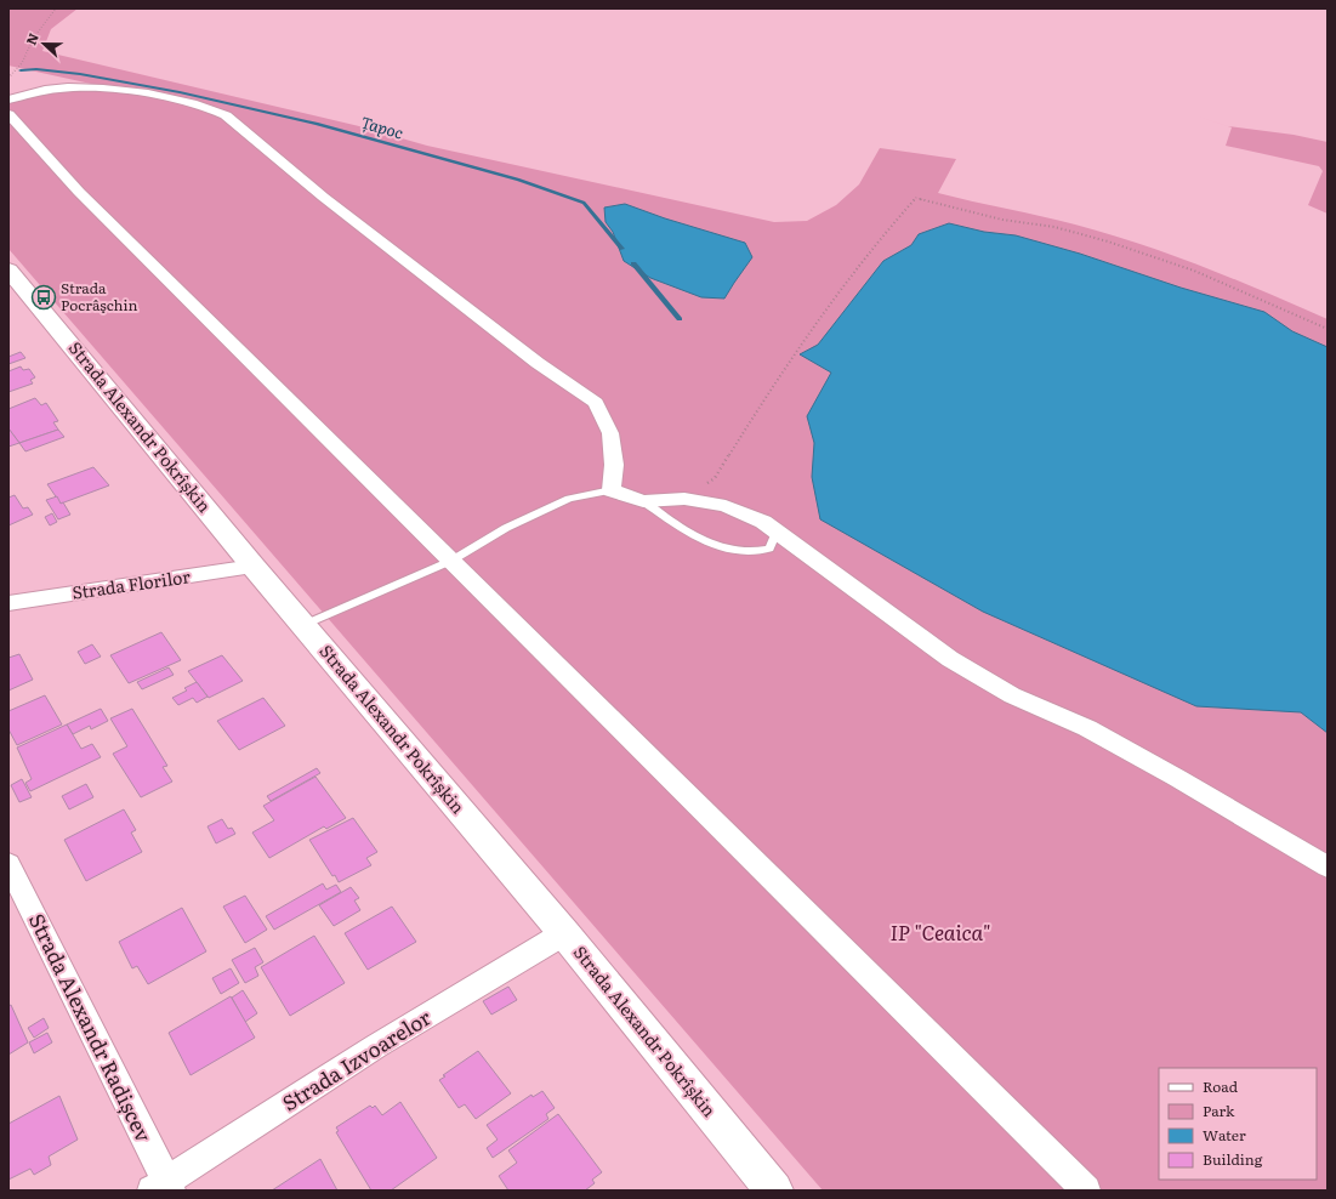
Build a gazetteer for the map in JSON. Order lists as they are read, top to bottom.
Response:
{
  "streets": {
    "street": [
      "Strada Alexandr Pokrîșkin",
      "Strada Florilor",
      "Strada Alexandr Radișcev",
      "Strada Izvoarelor"
    ]
  },
  "crossings": [
    ["Strada Alexandr Pokrîșkin", "Strada Florilor"],
    ["Strada Alexandr Pokrîșkin", "Strada Izvoarelor"],
    ["Strada Alexandr Radișcev", "Strada Izvoarelor"]
  ],
  "water": ["Țapoc"],
  "parks": ["IP \"Ceaica\""],
  "places": {
    "bus stop": ["Strada Pocrâşchin"]
  },
  "legend": [
    "Road",
    "Park",
    "Water",
    "Building"
  ],
  "north": "left"
}
